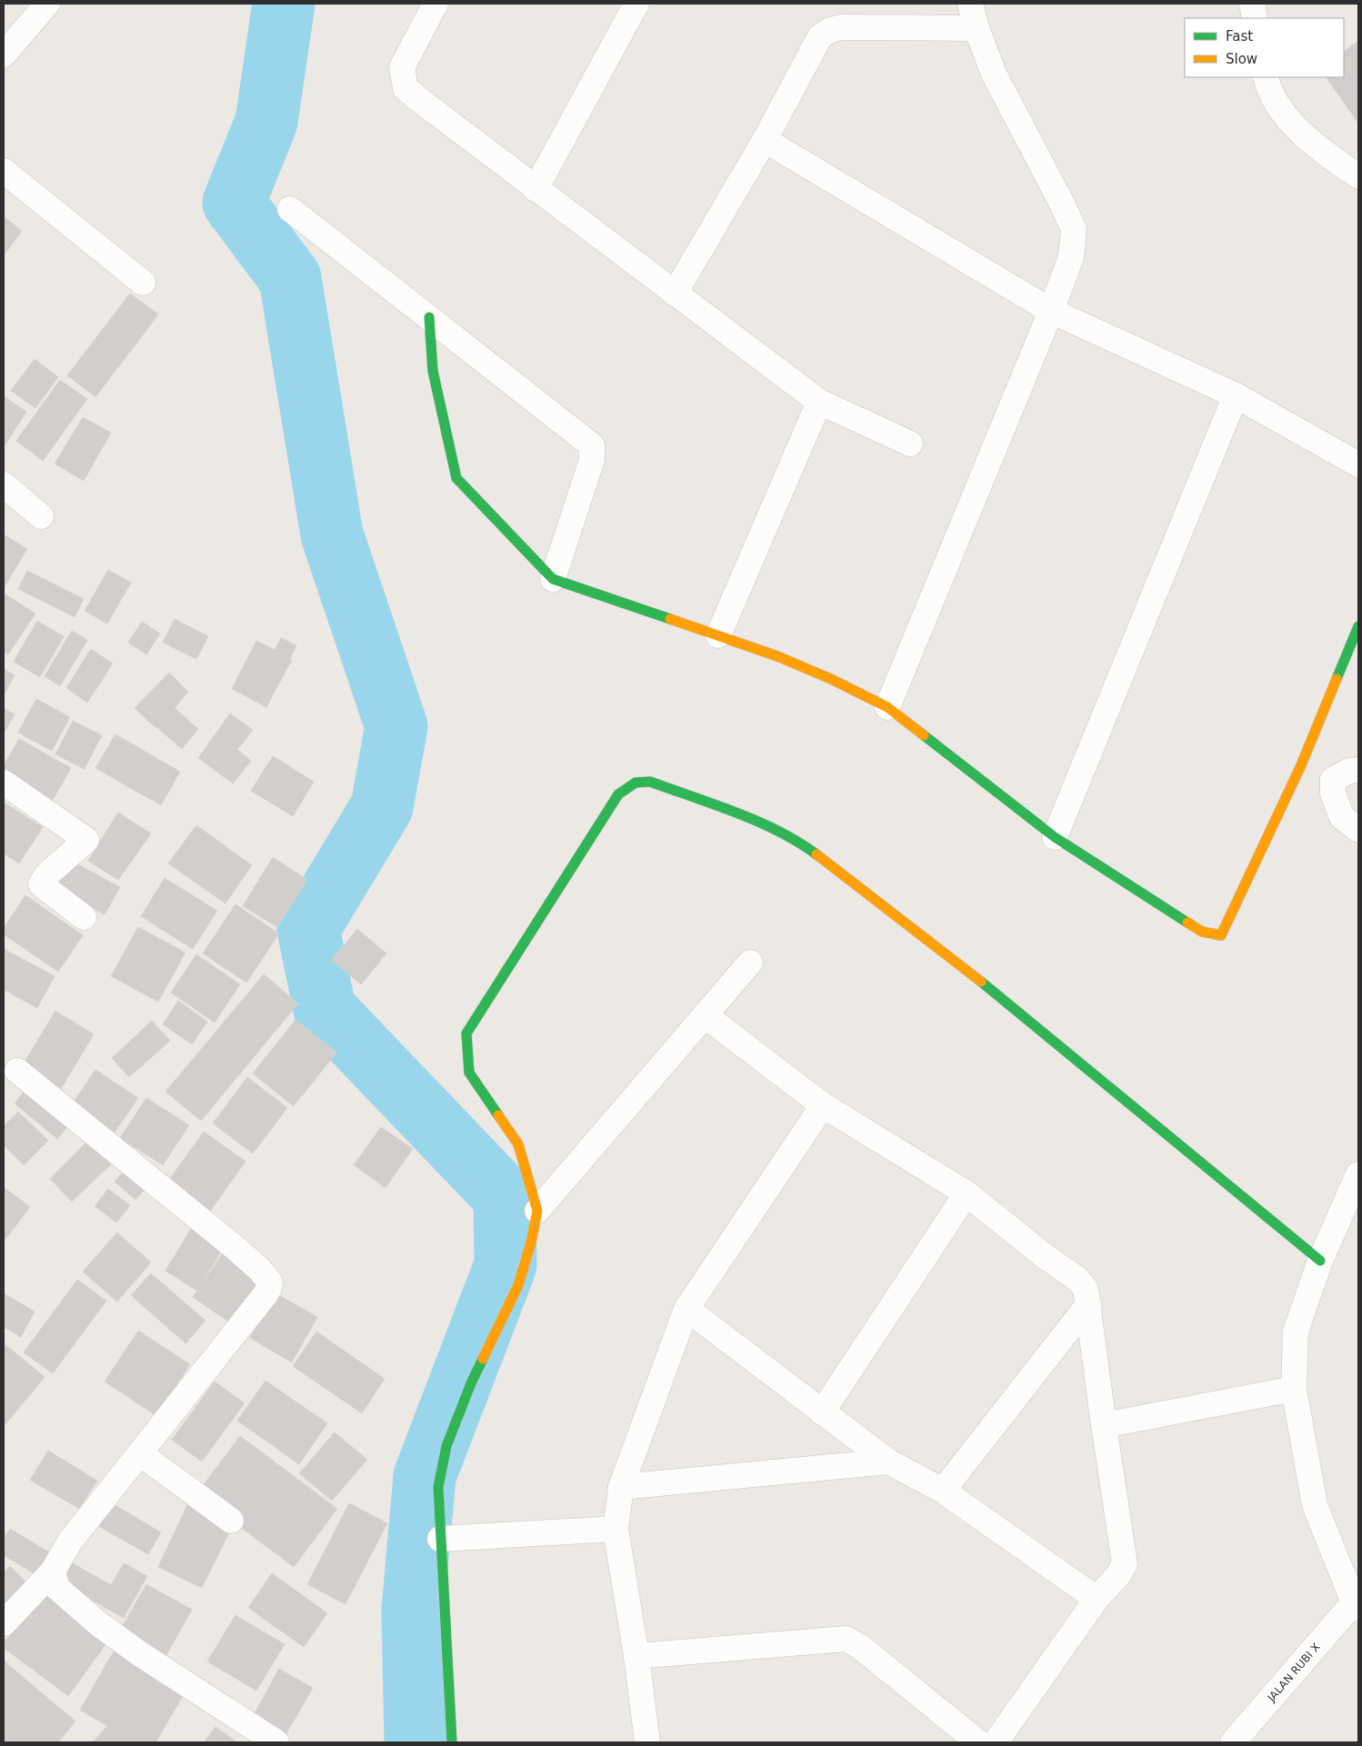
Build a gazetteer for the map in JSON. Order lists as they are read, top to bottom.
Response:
{
  "streets": {
    "street": ["JALAN RUBI X"]
  },
  "legend": ["Fast", "Slow"]
}
